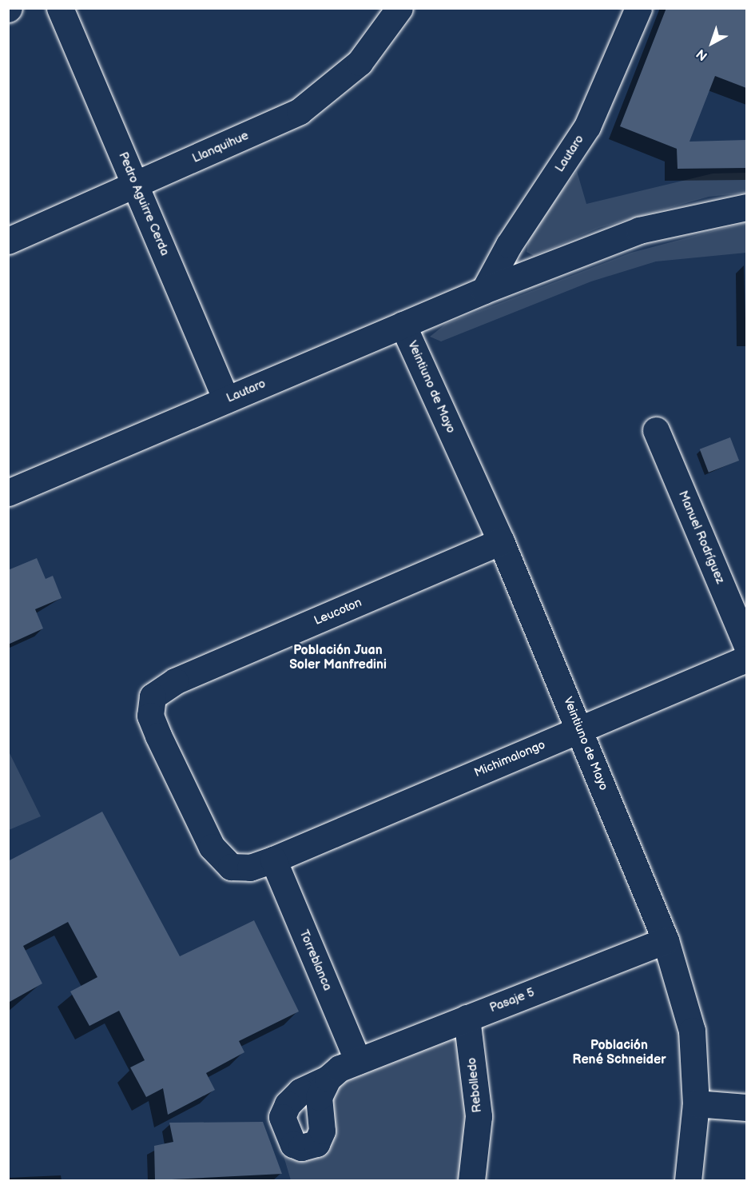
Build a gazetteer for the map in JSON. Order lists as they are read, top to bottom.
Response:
{
  "streets": {
    "street": [
      "Llanquihue",
      "Lautaro",
      "Pedro Aguirre Cerda",
      "Veintiuno de Mayo",
      "Manuel Rodríguez",
      "Leucoton",
      "Michimalongo",
      "Torreblanca",
      "Pasaje 5",
      "Rebolledo"
    ]
  },
  "crossings": [
    ["Llanquihue", "Pedro Aguirre Cerda"],
    ["Lautaro", "Pedro Aguirre Cerda"],
    ["Lautaro", "Veintiuno de Mayo"],
    ["Veintiuno de Mayo", "Leucoton"],
    ["Veintiuno de Mayo", "Michimalongo"],
    ["Veintiuno de Mayo", "Pasaje 5"],
    ["Leucoton", "Michimalongo"],
    ["Leucoton", "Torreblanca"],
    ["Michimalongo", "Torreblanca"],
    ["Torreblanca", "Pasaje 5"],
    ["Pasaje 5", "Rebolledo"]
  ],
  "districts": ["Población Juan Soler Manfredini", "Población René Schneider"],
  "north": "bottom left"
}
